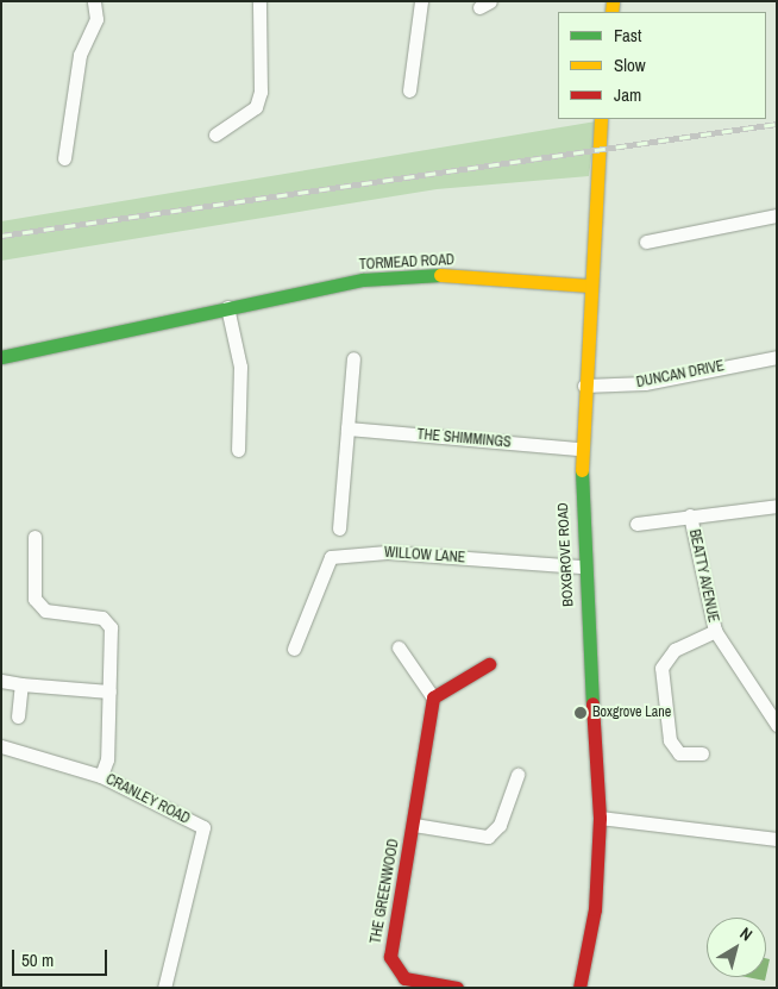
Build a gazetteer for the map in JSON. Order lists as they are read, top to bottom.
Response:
{
  "streets": {
    "street": [
      "TORMEAD ROAD",
      "DUNCAN DRIVE",
      "THE SHIMMINGS",
      "BOXGROVE ROAD",
      "WILLOW LANE",
      "BEATTY AVENUE",
      "CRANLEY ROAD",
      "THE GREENWOOD"
    ]
  },
  "crossings": [
    ["TORMEAD ROAD", "BOXGROVE ROAD"],
    ["DUNCAN DRIVE", "BOXGROVE ROAD"],
    ["THE SHIMMINGS", "BOXGROVE ROAD"],
    ["BOXGROVE ROAD", "WILLOW LANE"]
  ],
  "places": ["Boxgrove Lane"],
  "legend": ["Fast", "Slow", "Jam"],
  "scale_bar": "50 m",
  "north": "top right"
}
